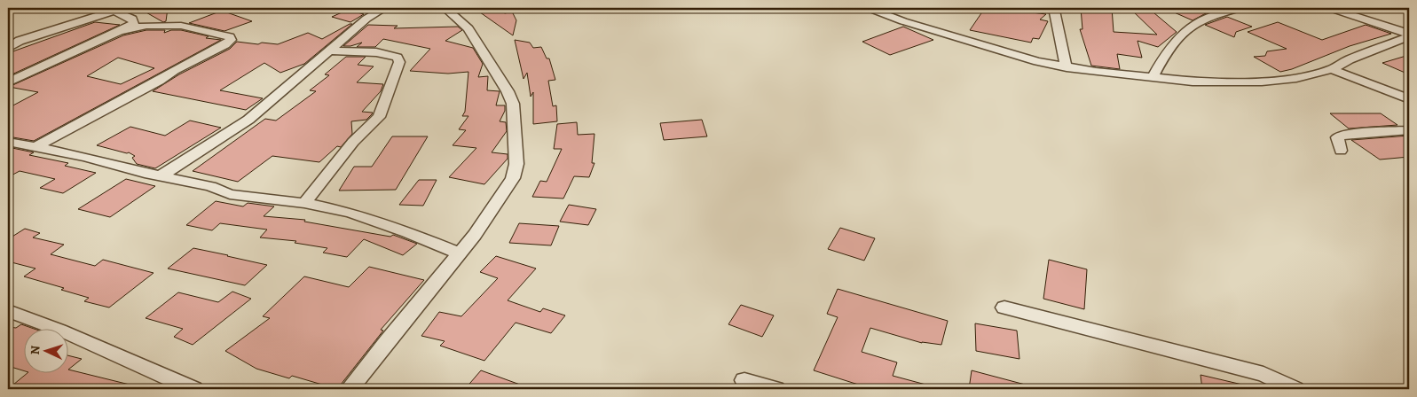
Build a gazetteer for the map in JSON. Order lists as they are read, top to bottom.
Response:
{
  "north": "left"
}
